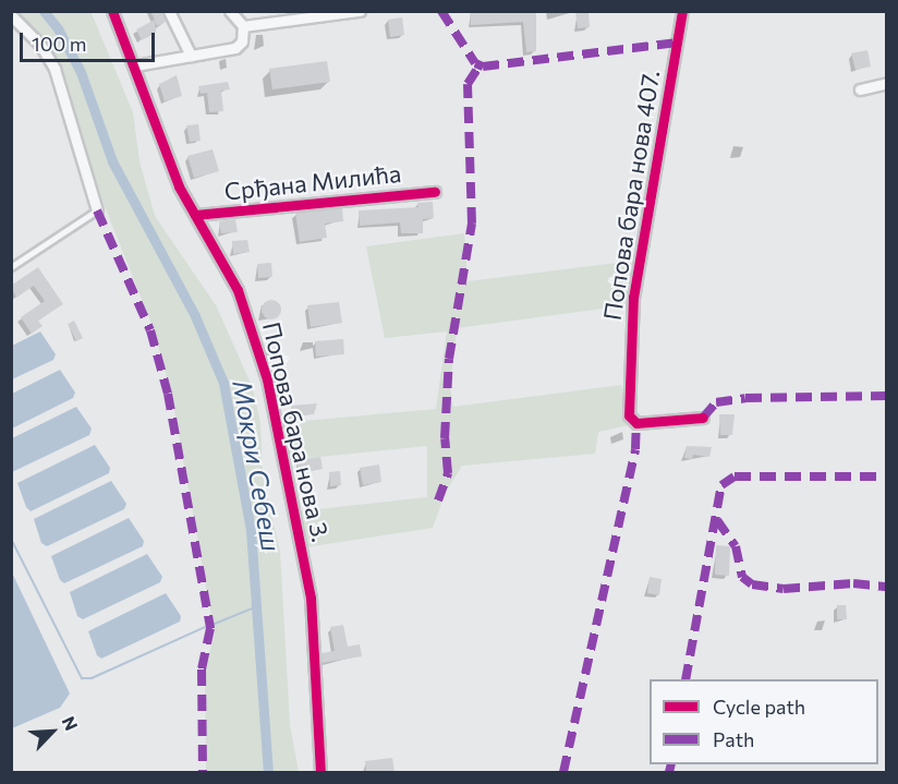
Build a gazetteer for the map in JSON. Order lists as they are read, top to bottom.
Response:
{
  "streets": {
    "street": ["Срђана Милића", "Попова бара нова 407.", "Попова бара нова 3."]
  },
  "crossings": [
    ["Срђана Милића", "Попова бара нова 3."]
  ],
  "water": ["Мокри Себеш"],
  "legend": ["Cycle path", "Path"],
  "scale_bar": "100 m",
  "north": "top right"
}
